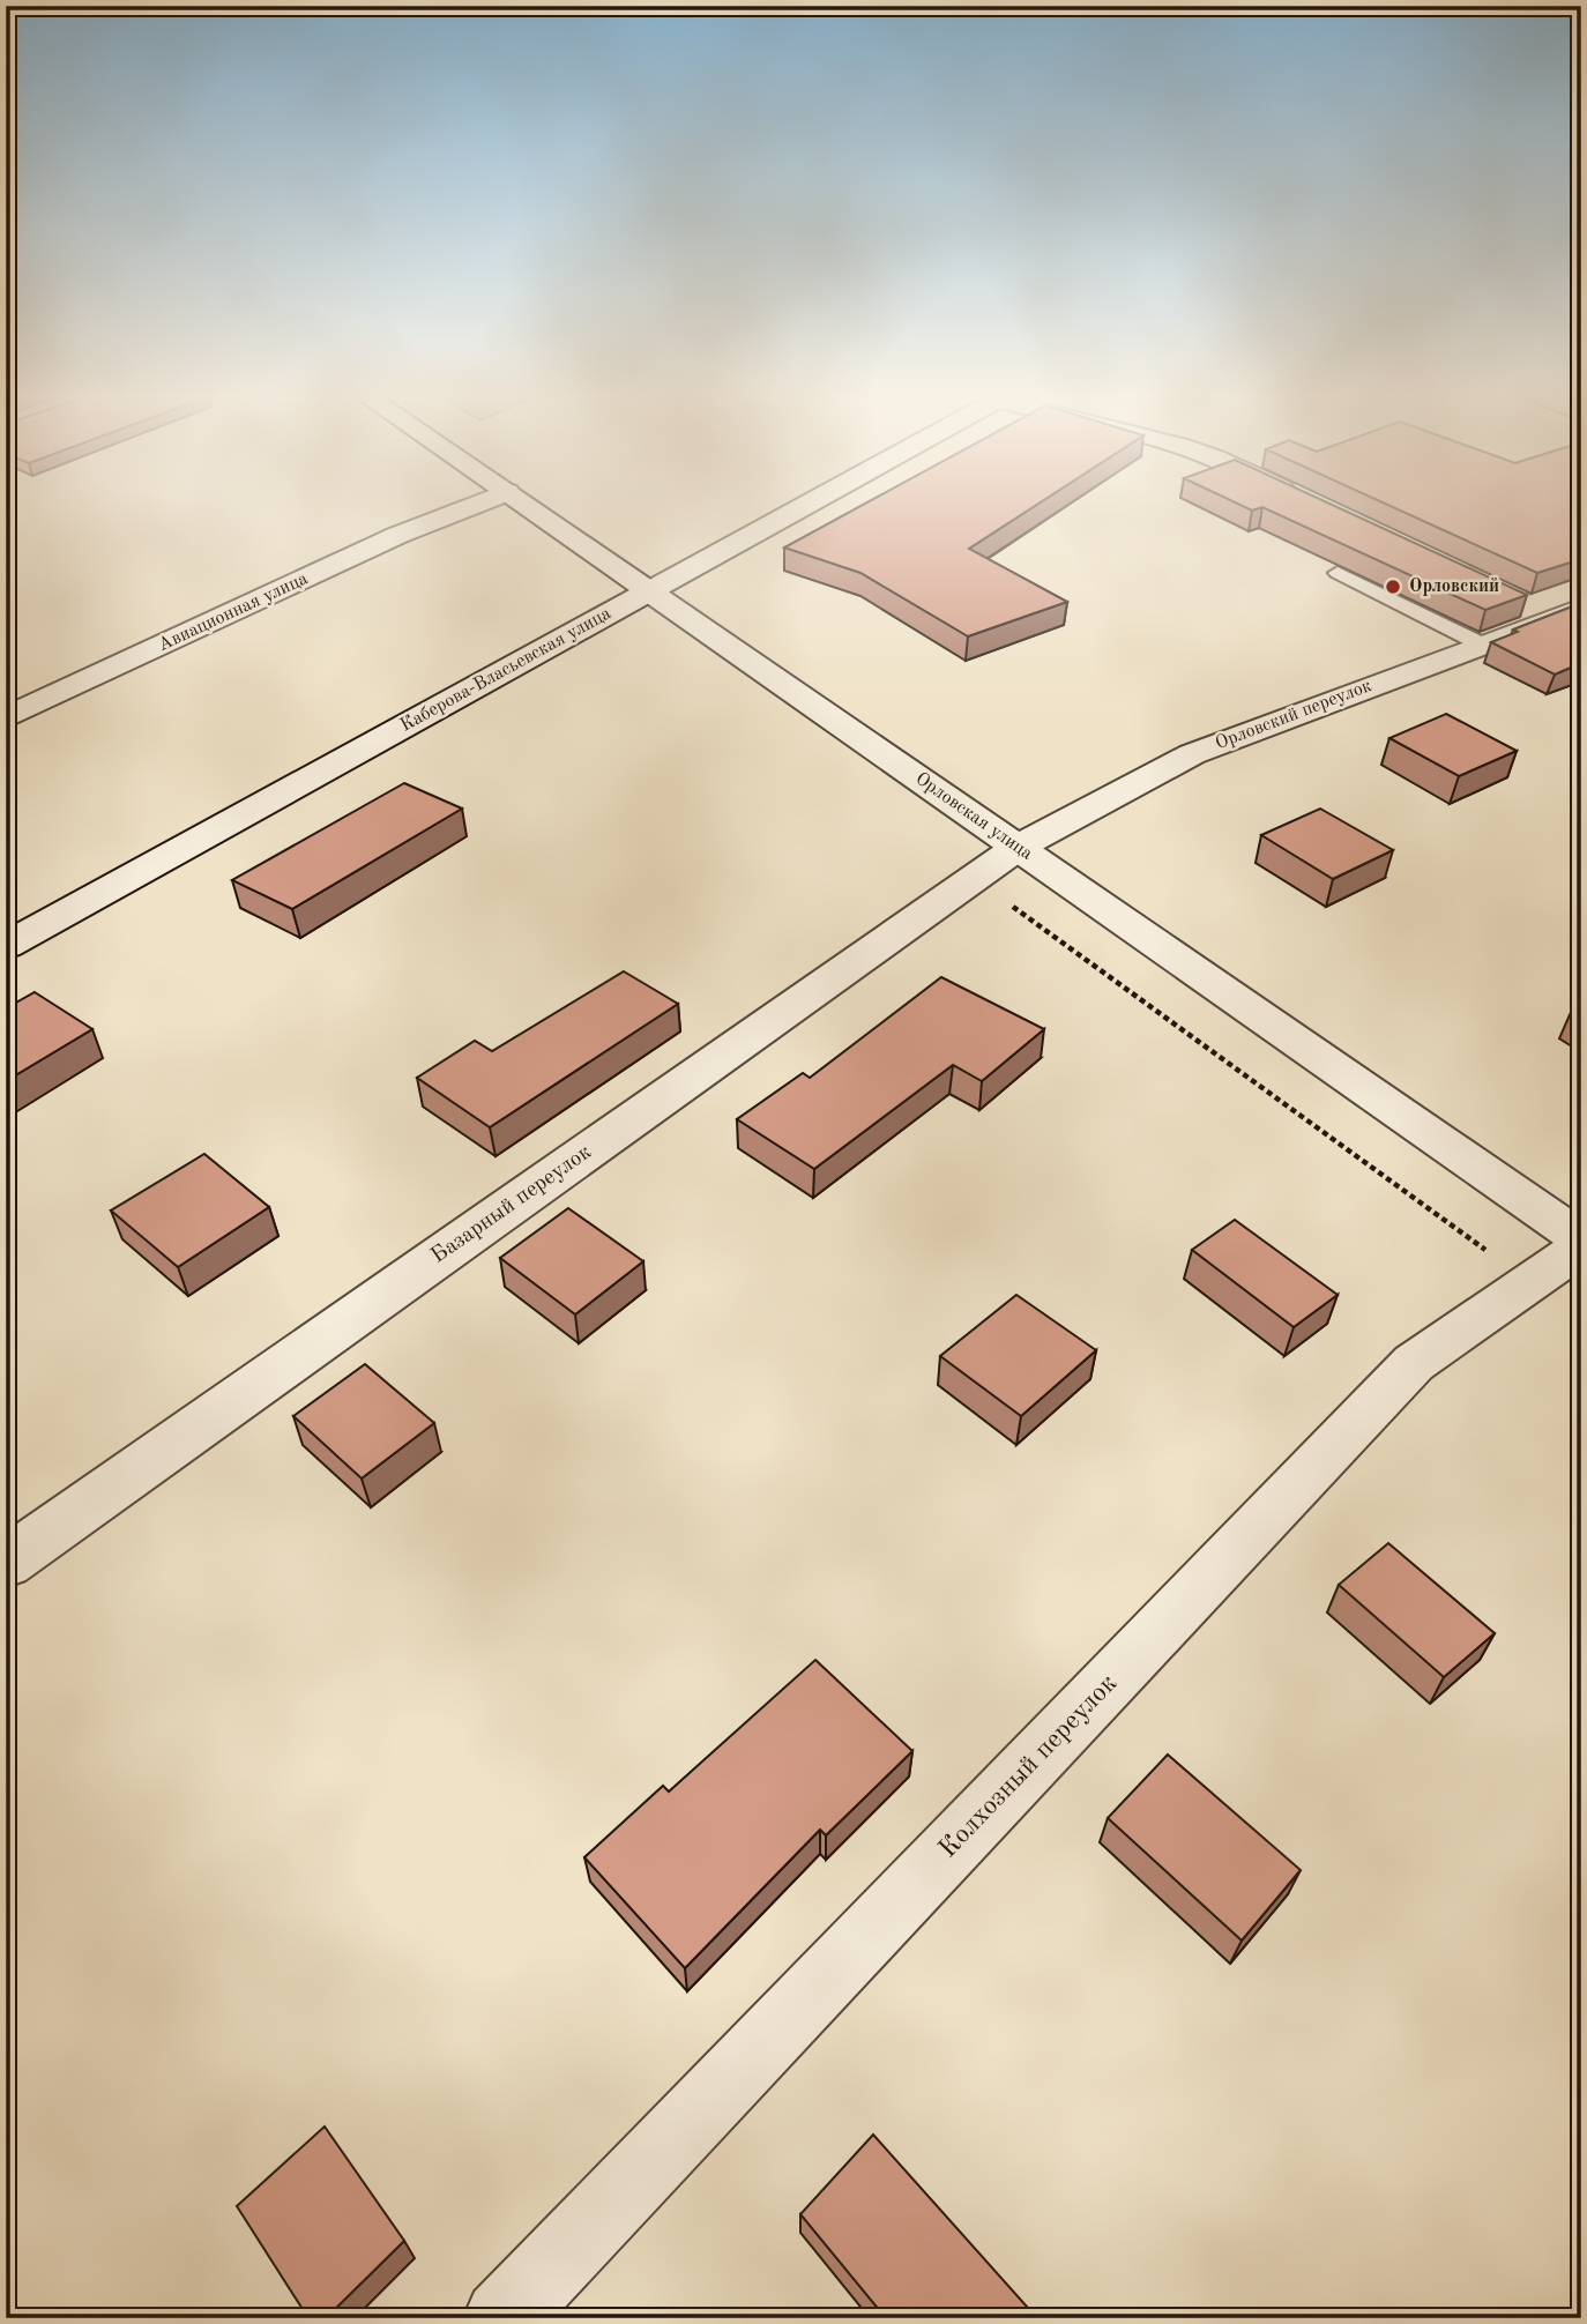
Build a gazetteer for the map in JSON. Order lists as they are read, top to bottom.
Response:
{
  "streets": {
    "street": [
      "Авиационная улица",
      "Каберова-Власьевская улица",
      "Орловский переулок",
      "Орловская улица",
      "Базарный переулок",
      "Колхозный переулок"
    ]
  },
  "crossings": [
    ["Каберова-Власьевская улица", "Орловская улица"],
    ["Орловский переулок", "Орловская улица"],
    ["Орловский переулок", "Базарный переулок"],
    ["Орловская улица", "Базарный переулок"],
    ["Орловская улица", "Колхозный переулок"]
  ],
  "places": ["Орловский"]
}
